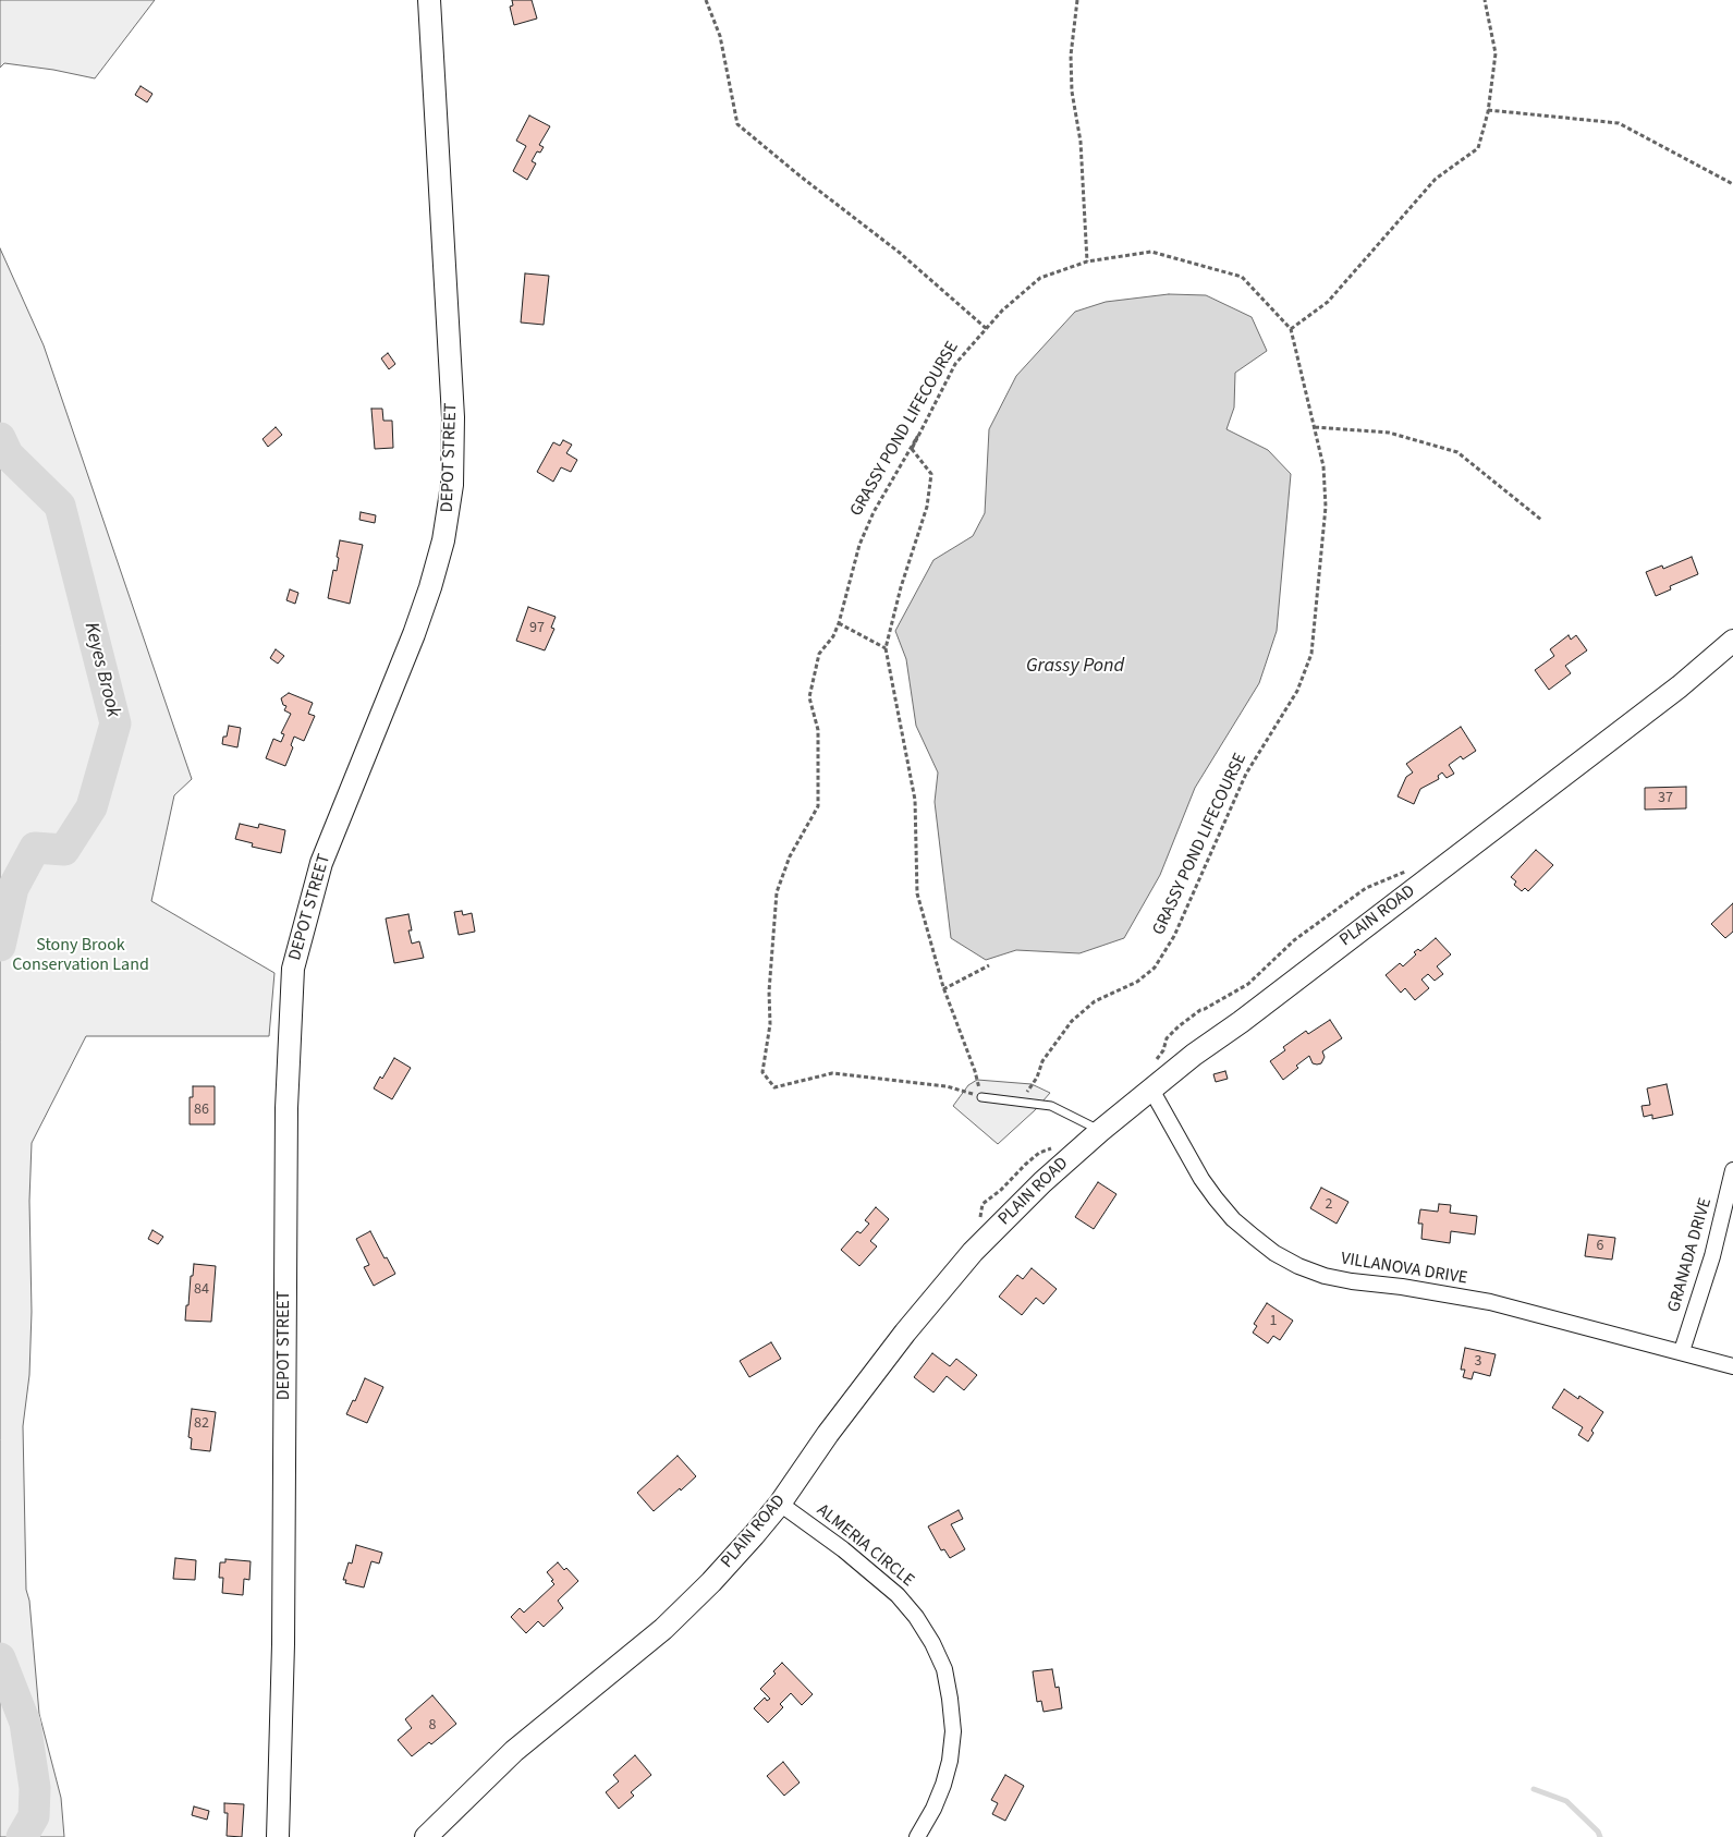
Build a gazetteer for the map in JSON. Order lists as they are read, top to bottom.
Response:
{
  "streets": {
    "main road": ["DEPOT STREET", "PLAIN ROAD"],
    "street": ["GRANADA DRIVE", "VILLANOVA DRIVE", "ALMERIA CIRCLE"],
    "path": ["GRASSY POND LIFECOURSE"]
  },
  "crossings": [
    ["PLAIN ROAD", "VILLANOVA DRIVE"],
    ["PLAIN ROAD", "ALMERIA CIRCLE"],
    ["GRANADA DRIVE", "VILLANOVA DRIVE"]
  ],
  "water": ["Grassy Pond", "Keyes Brook"],
  "parks": ["Stony Brook Conservation Land"],
  "house_numbers": [
    "97",
    "37",
    "86",
    "2",
    "6",
    "84",
    "1",
    "3",
    "82",
    "8"
  ]
}
